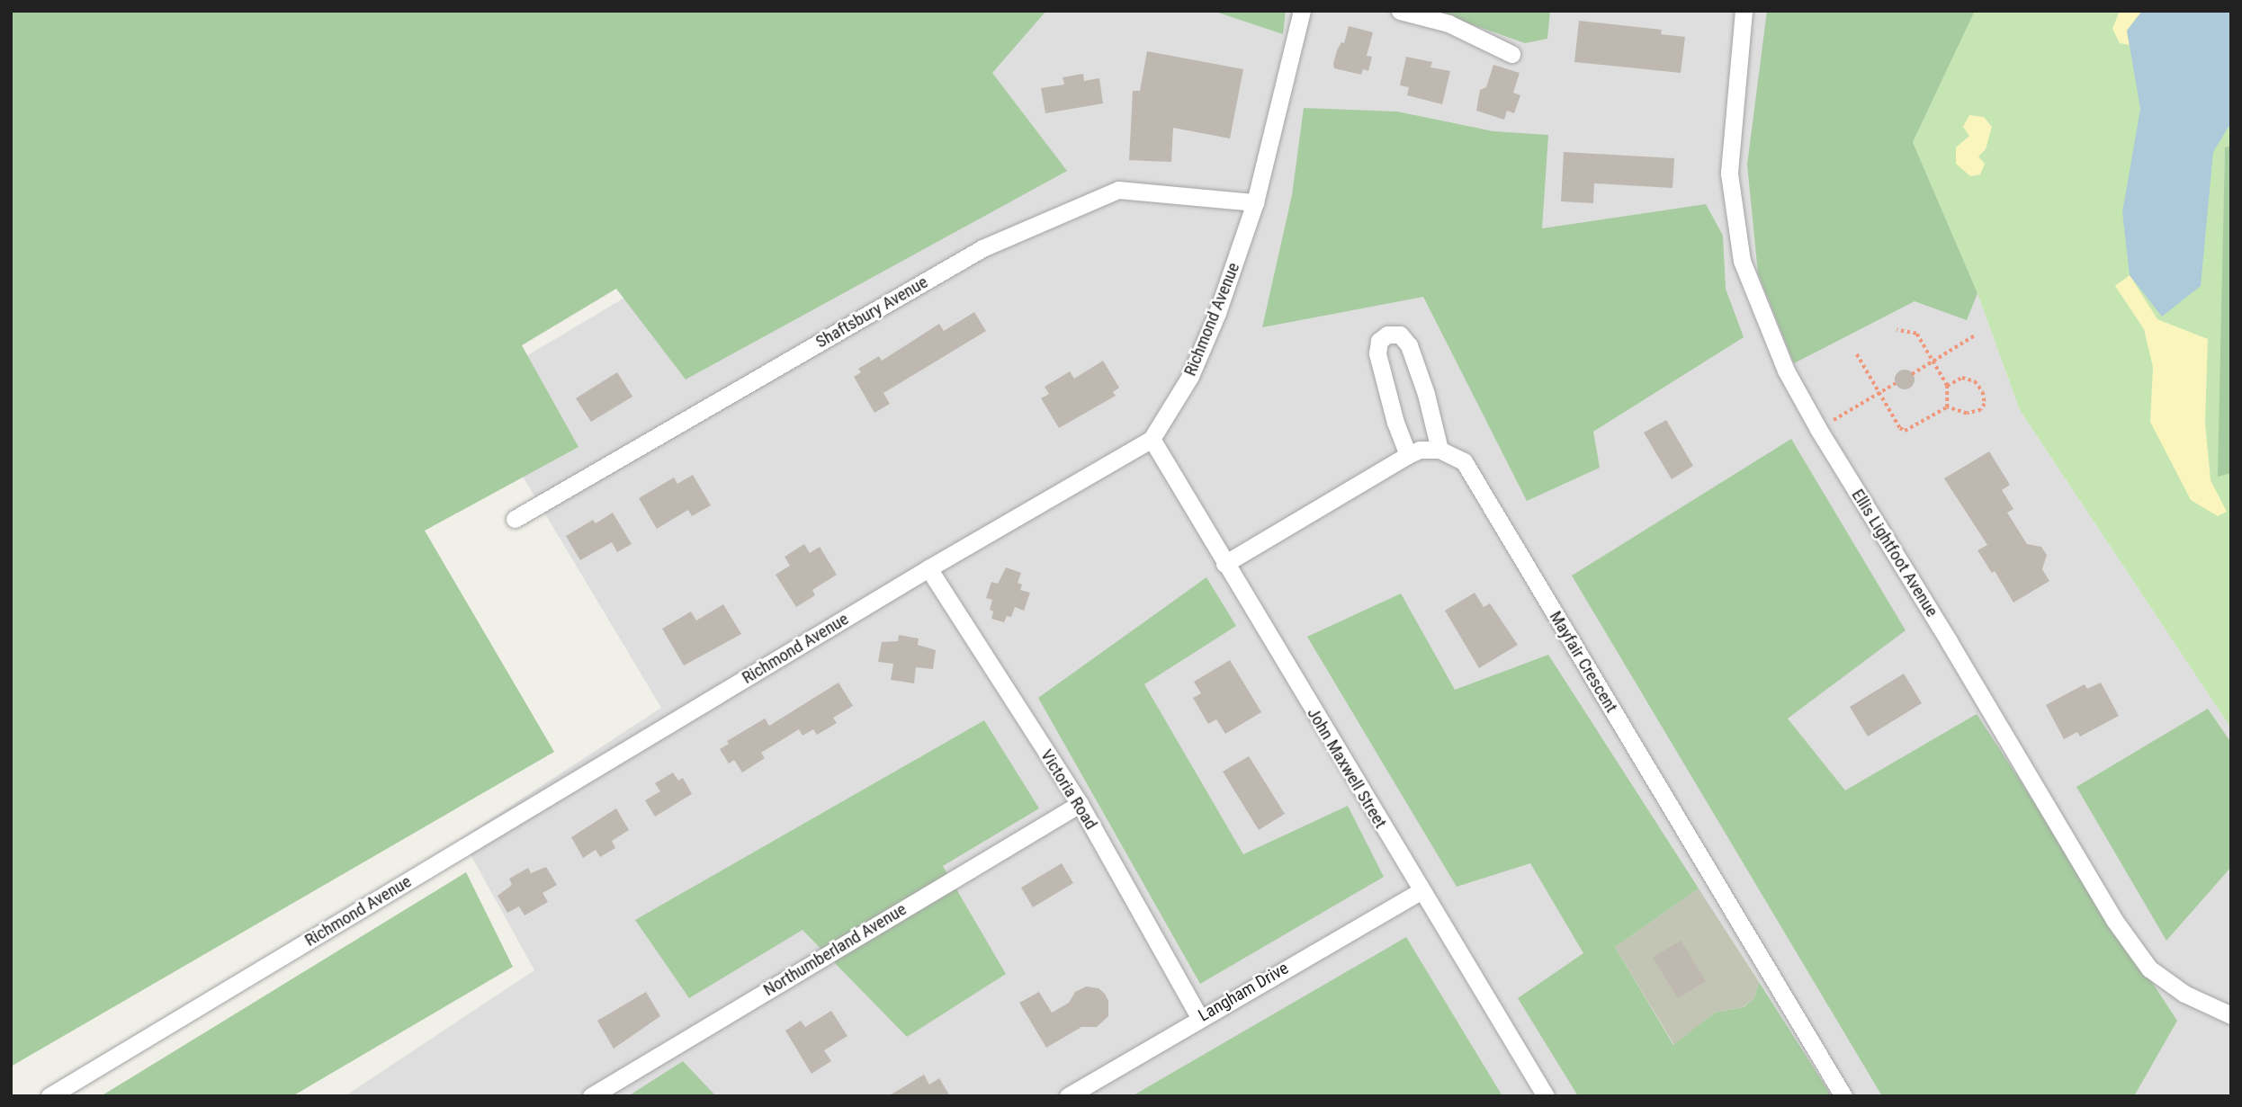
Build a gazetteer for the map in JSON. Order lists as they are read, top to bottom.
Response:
{
  "streets": {
    "street": [
      "Shaftsbury Avenue",
      "Richmond Avenue",
      "Ellis Lightfoot Avenue",
      "Mayfair Crescent",
      "John Maxwell Street",
      "Victoria Road",
      "Northumberland Avenue",
      "Langham Drive"
    ]
  },
  "crossings": [
    ["Shaftsbury Avenue", "Richmond Avenue"],
    ["Richmond Avenue", "John Maxwell Street"],
    ["Richmond Avenue", "Victoria Road"],
    ["John Maxwell Street", "Langham Drive"],
    ["Victoria Road", "Northumberland Avenue"],
    ["Victoria Road", "Langham Drive"]
  ]
}
